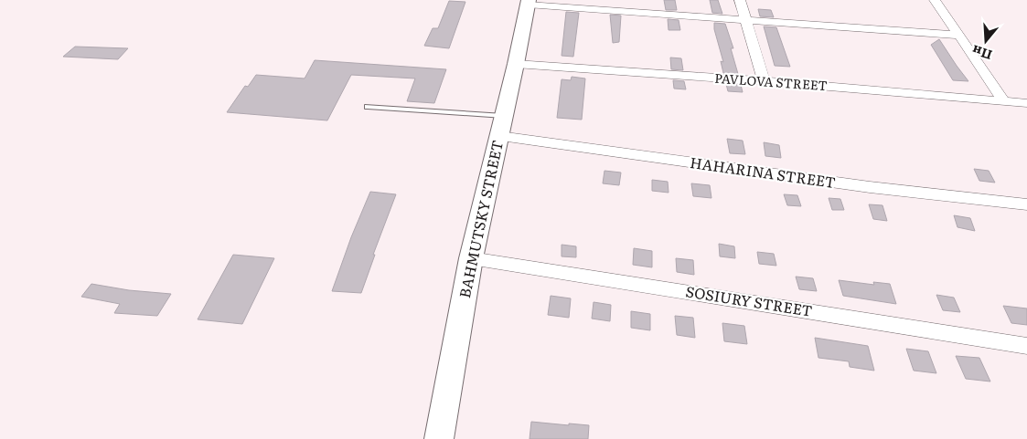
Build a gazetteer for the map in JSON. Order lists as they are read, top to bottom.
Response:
{
  "streets": {
    "main road": ["BAHMUTSKY STREET"],
    "street": ["PAVLOVA STREET", "HAHARINA STREET", "SOSIURY STREET"]
  },
  "crossings": [
    ["PAVLOVA STREET", "BAHMUTSKY STREET"],
    ["HAHARINA STREET", "BAHMUTSKY STREET"],
    ["BAHMUTSKY STREET", "SOSIURY STREET"]
  ],
  "north": "bottom"
}
